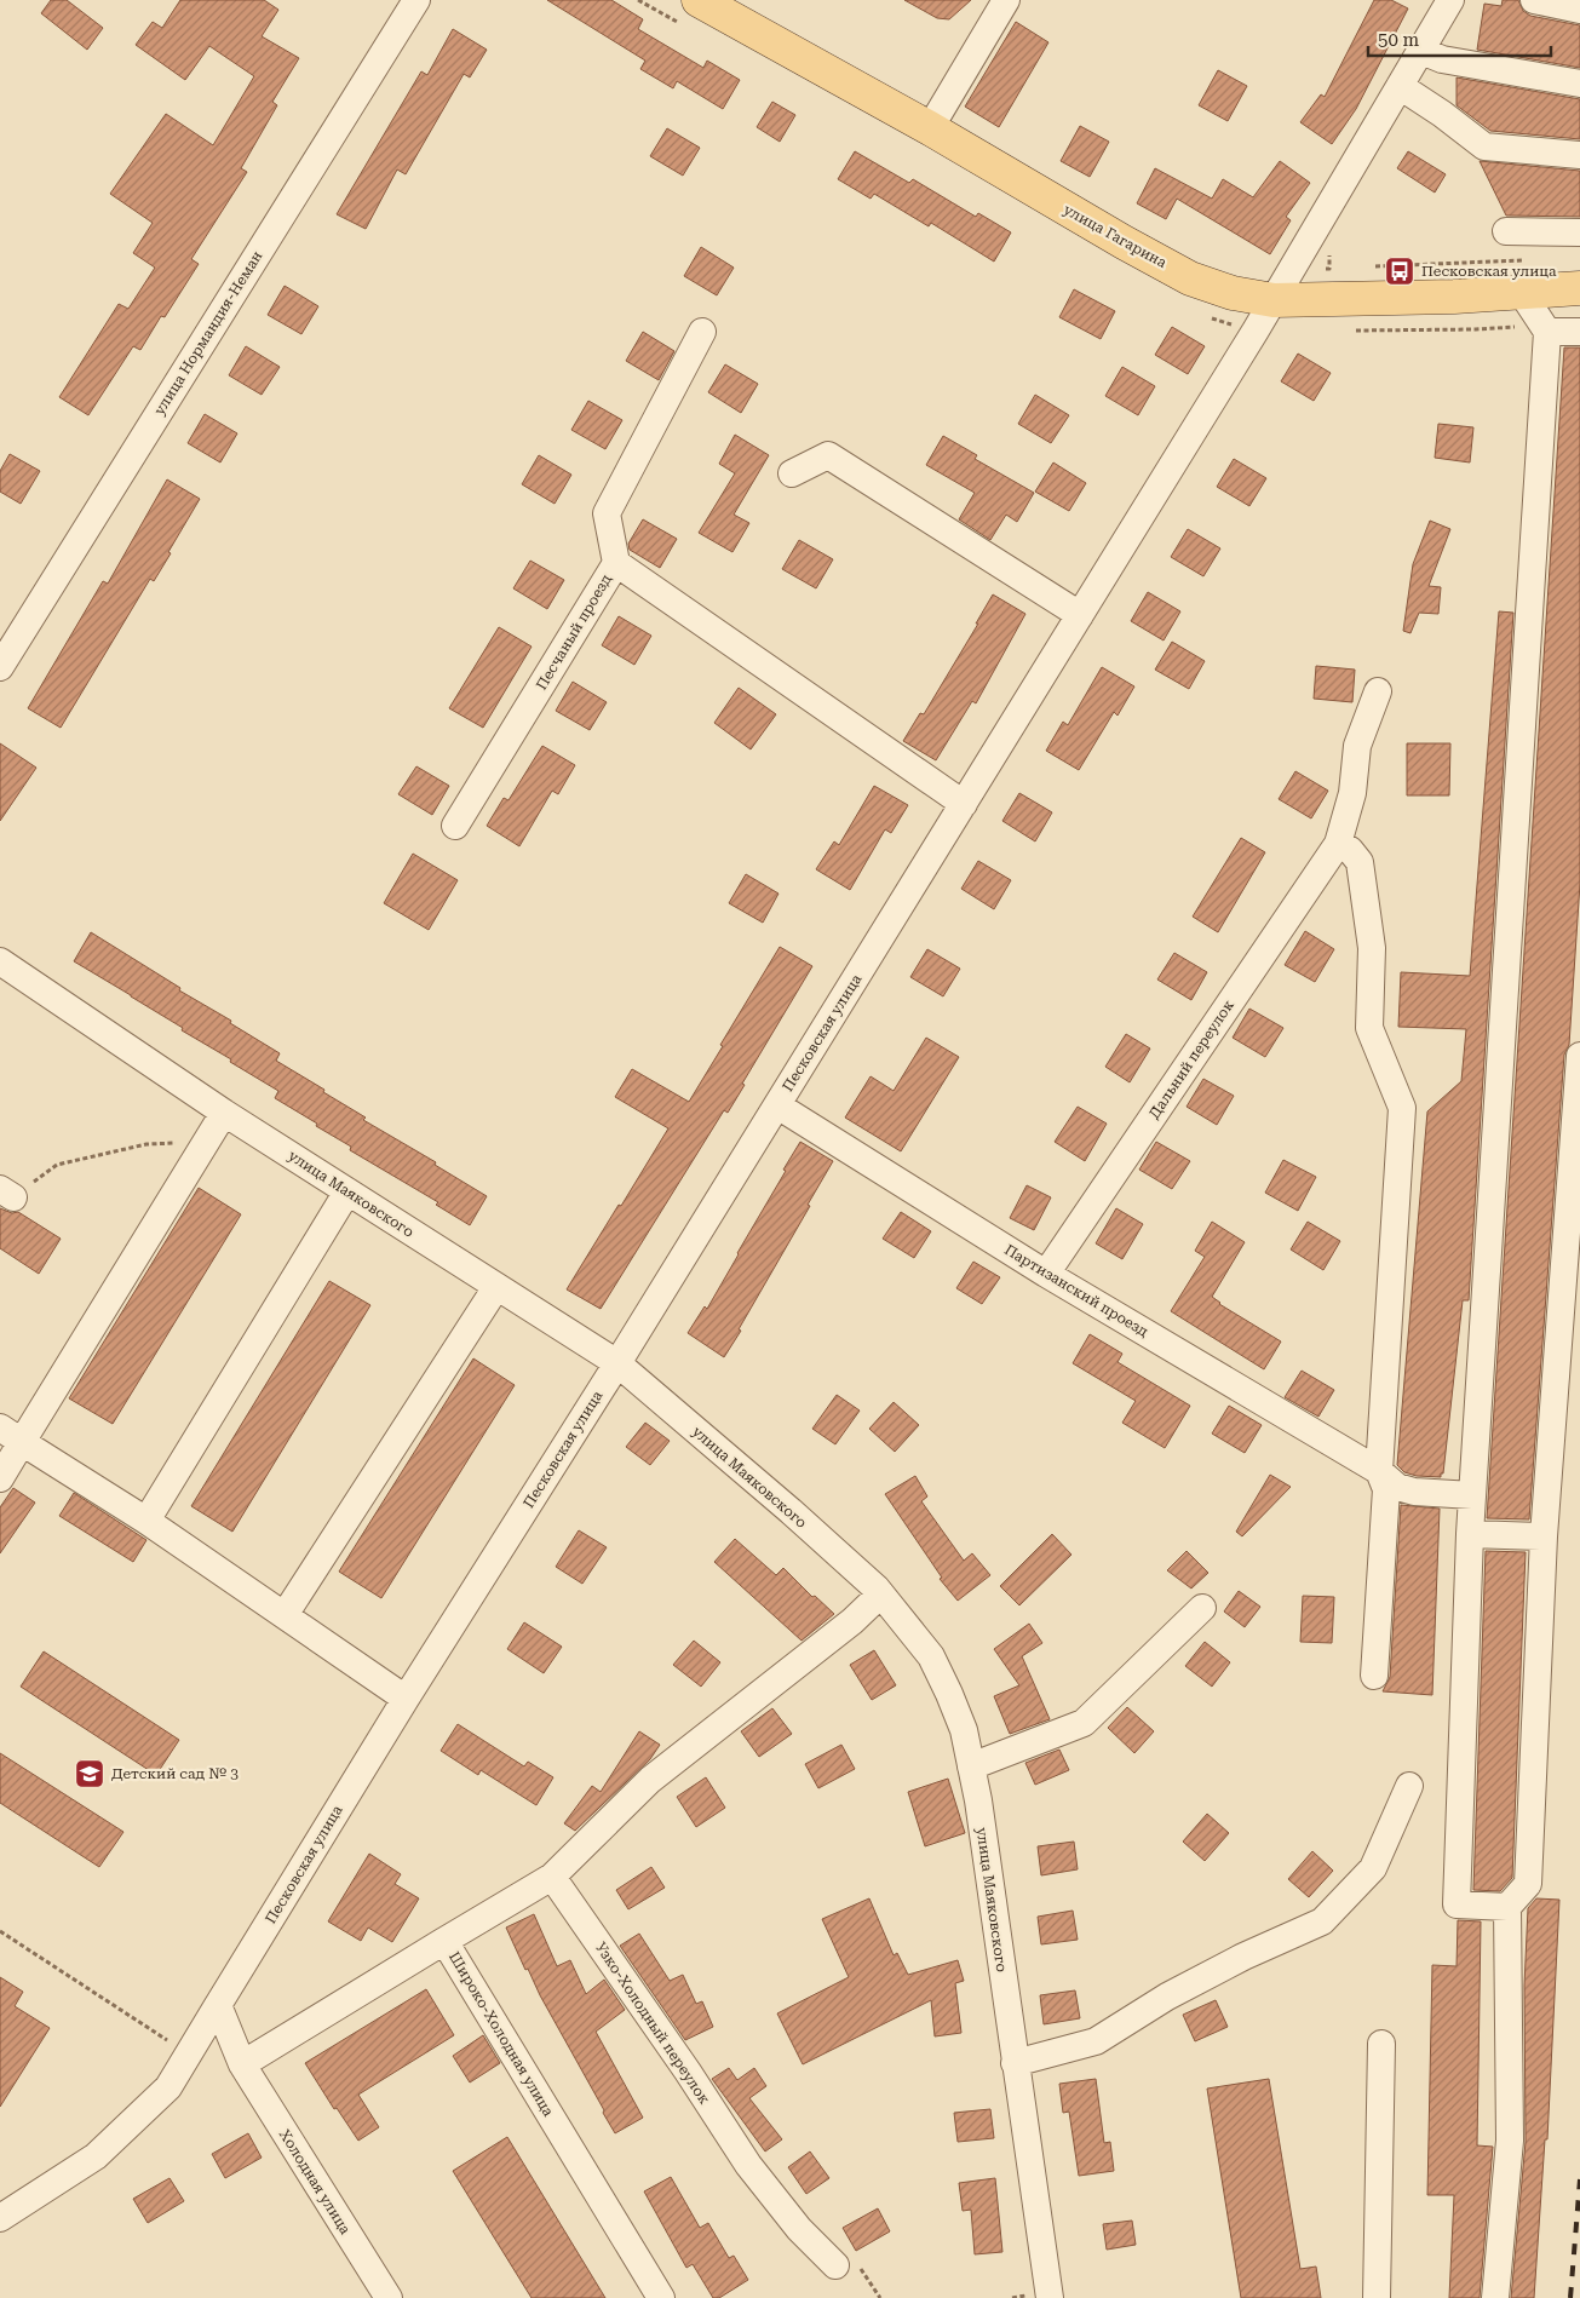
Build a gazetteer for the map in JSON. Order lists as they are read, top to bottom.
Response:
{
  "streets": {
    "main road": ["улица Гагарина"],
    "street": [
      "улица Нормандия-Неман",
      "Песчаный проезд",
      "Песковская улица",
      "Дальний переулок",
      "улица Маяковского",
      "Партизанский проезд",
      "Узко-Холодный переулок",
      "Широко-Холодная улица",
      "Холодная улица"
    ]
  },
  "crossings": [
    ["улица Гагарина", "Песковская улица"],
    ["Песковская улица", "улица Маяковского"],
    ["Песковская улица", "Партизанский проезд"],
    ["Дальний переулок", "Партизанский проезд"],
    ["Широко-Холодная улица", "Холодная улица"]
  ],
  "places": {
    "bus stop": ["Песковская улица"],
    "school or university": ["Детский сад № 3"]
  },
  "scale_bar": "50 m"
}
